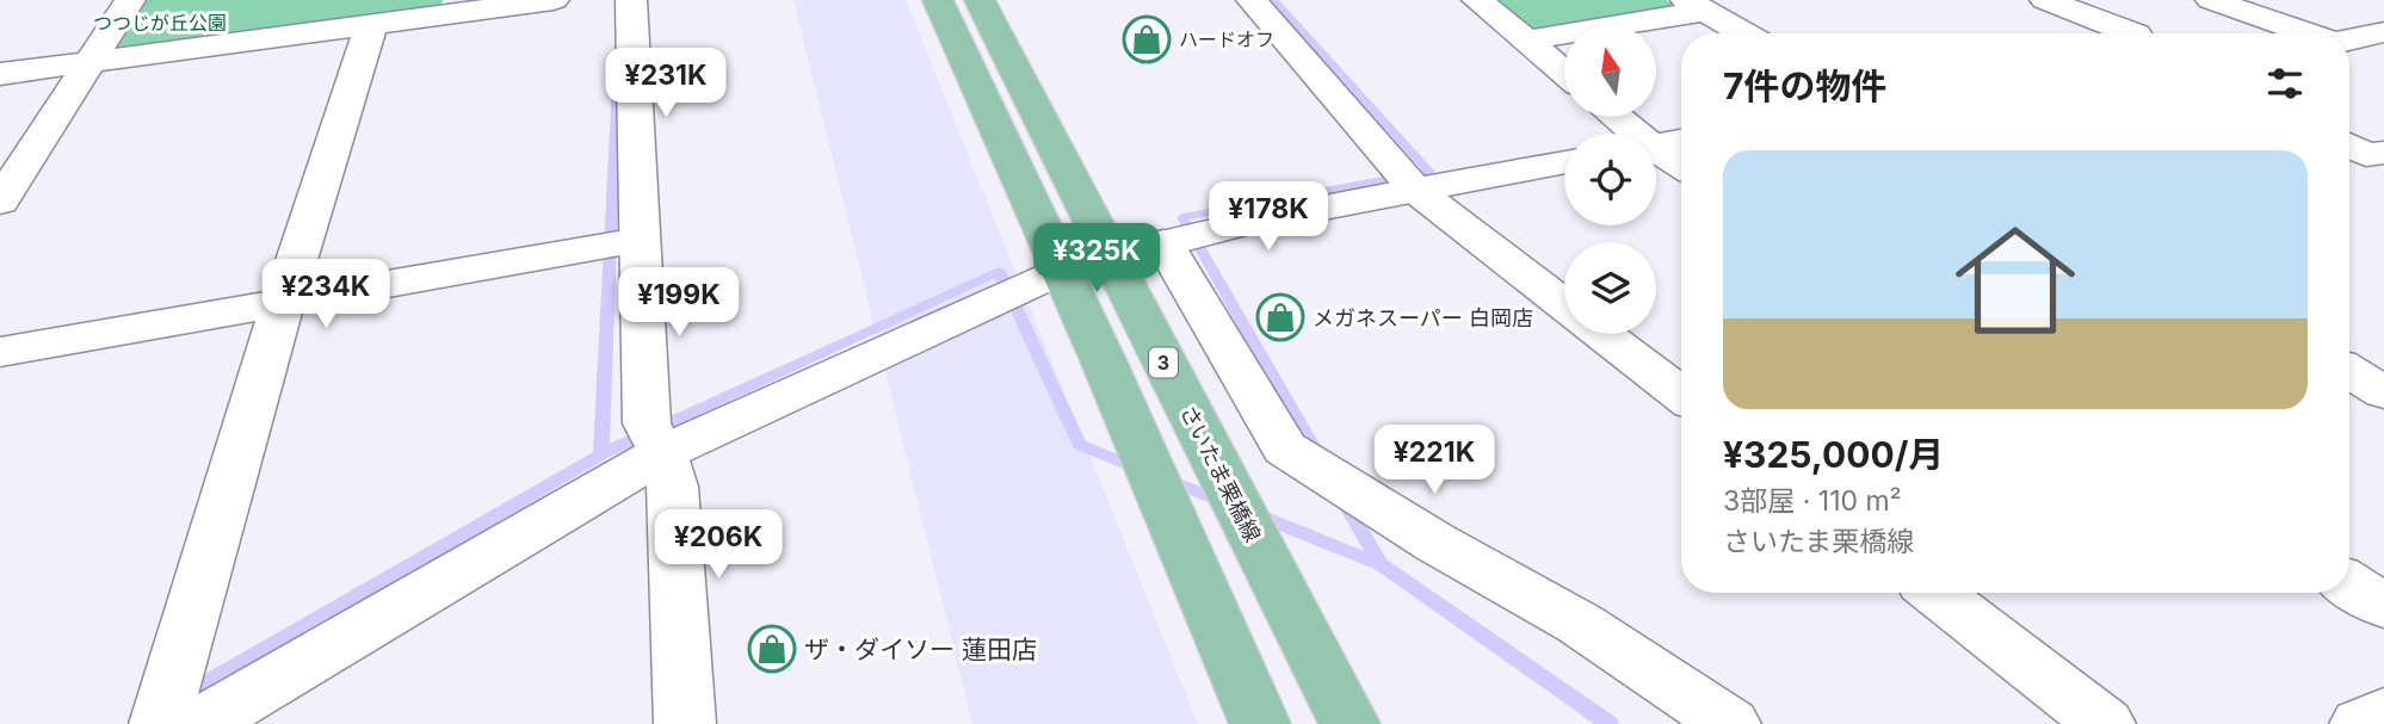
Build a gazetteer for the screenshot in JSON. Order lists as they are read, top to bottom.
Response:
{
  "streets": {
    "main road": ["3", "さいたま栗橋線"]
  },
  "parks": ["つつじが丘公園"],
  "places": {
    "shop": ["ハードオフ", "メガネスーパー 白岡店", "ザ・ダイソー 蓮田店"]
  },
  "north": "top",
  "page": {
    "heading": "7件の物件",
    "price": [
      "¥231K",
      "¥178K",
      "¥325K",
      "¥234K",
      "¥199K",
      "¥221K",
      "¥206K"
    ],
    "list": [
      {
        "name": "¥325,000/月",
        "note": "3部屋 · 110 m² · さいたま栗橋線"
      }
    ]
  }
}
